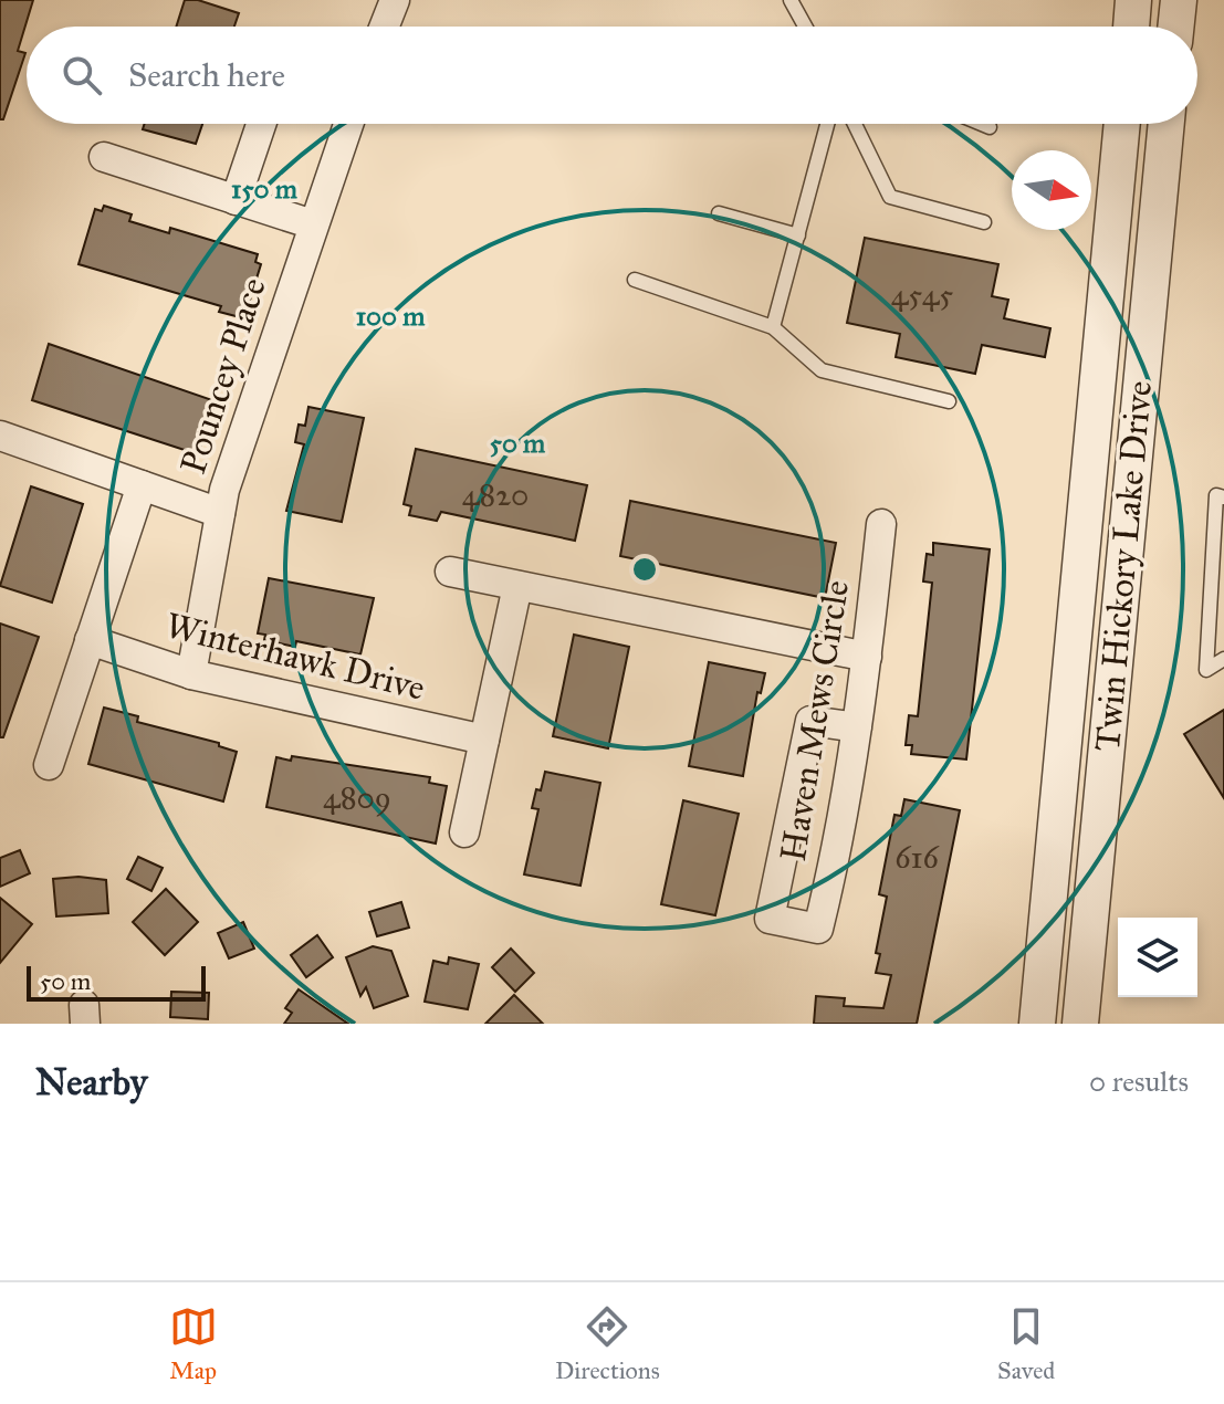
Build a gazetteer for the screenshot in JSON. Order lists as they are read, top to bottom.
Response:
{
  "streets": {
    "street": [
      "Pouncey Place",
      "Twin Hickory Lake Drive",
      "Winterhawk Drive",
      "Haven Mews Circle"
    ]
  },
  "crossings": [
    ["Pouncey Place", "Winterhawk Drive"]
  ],
  "house_numbers": [
    "4545",
    "4820",
    "4809",
    "616"
  ],
  "scale_bar": "50 m",
  "north": "right",
  "page": {
    "search": "Search here",
    "scale": "50 m",
    "heading": ["Nearby", "0 results"],
    "nav": ["Map", "Directions", "Saved"]
  },
  "rings": ["150 m", "100 m", "50 m"]
}
